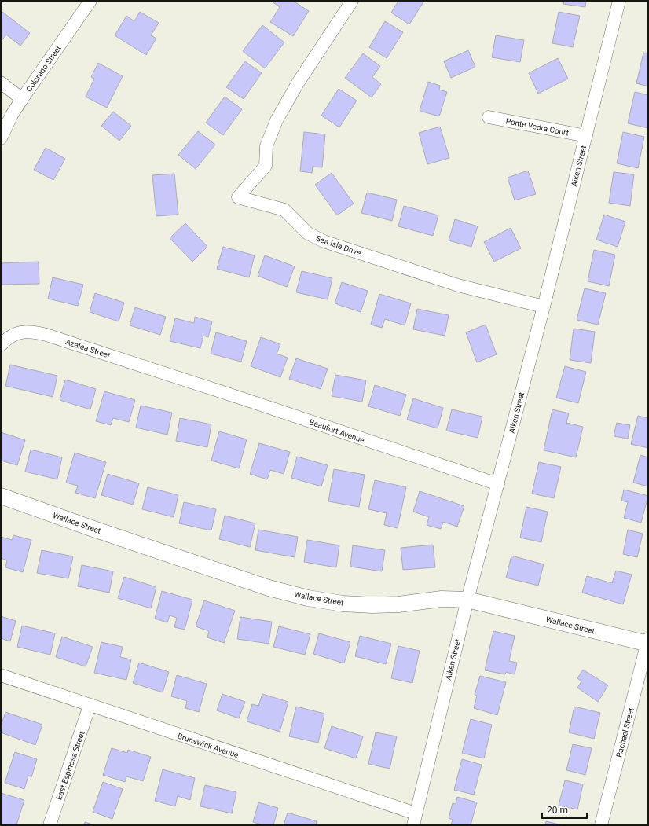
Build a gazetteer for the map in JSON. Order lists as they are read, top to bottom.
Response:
{
  "streets": {
    "street": [
      "Colorado Street",
      "Ponte Vedra Court",
      "Aiken Street",
      "Sea Isle Drive",
      "Azalea Street",
      "Beaufort Avenue",
      "Wallace Street",
      "Rachael Street",
      "Brunswick Avenue",
      "East Espinosa Street"
    ]
  },
  "crossings": [
    ["Ponte Vedra Court", "Aiken Street"],
    ["Aiken Street", "Sea Isle Drive"],
    ["Aiken Street", "Beaufort Avenue"],
    ["Aiken Street", "Wallace Street"],
    ["Aiken Street", "Brunswick Avenue"],
    ["Azalea Street", "Beaufort Avenue"],
    ["Wallace Street", "Rachael Street"],
    ["Brunswick Avenue", "East Espinosa Street"]
  ],
  "scale_bar": "20 m"
}
